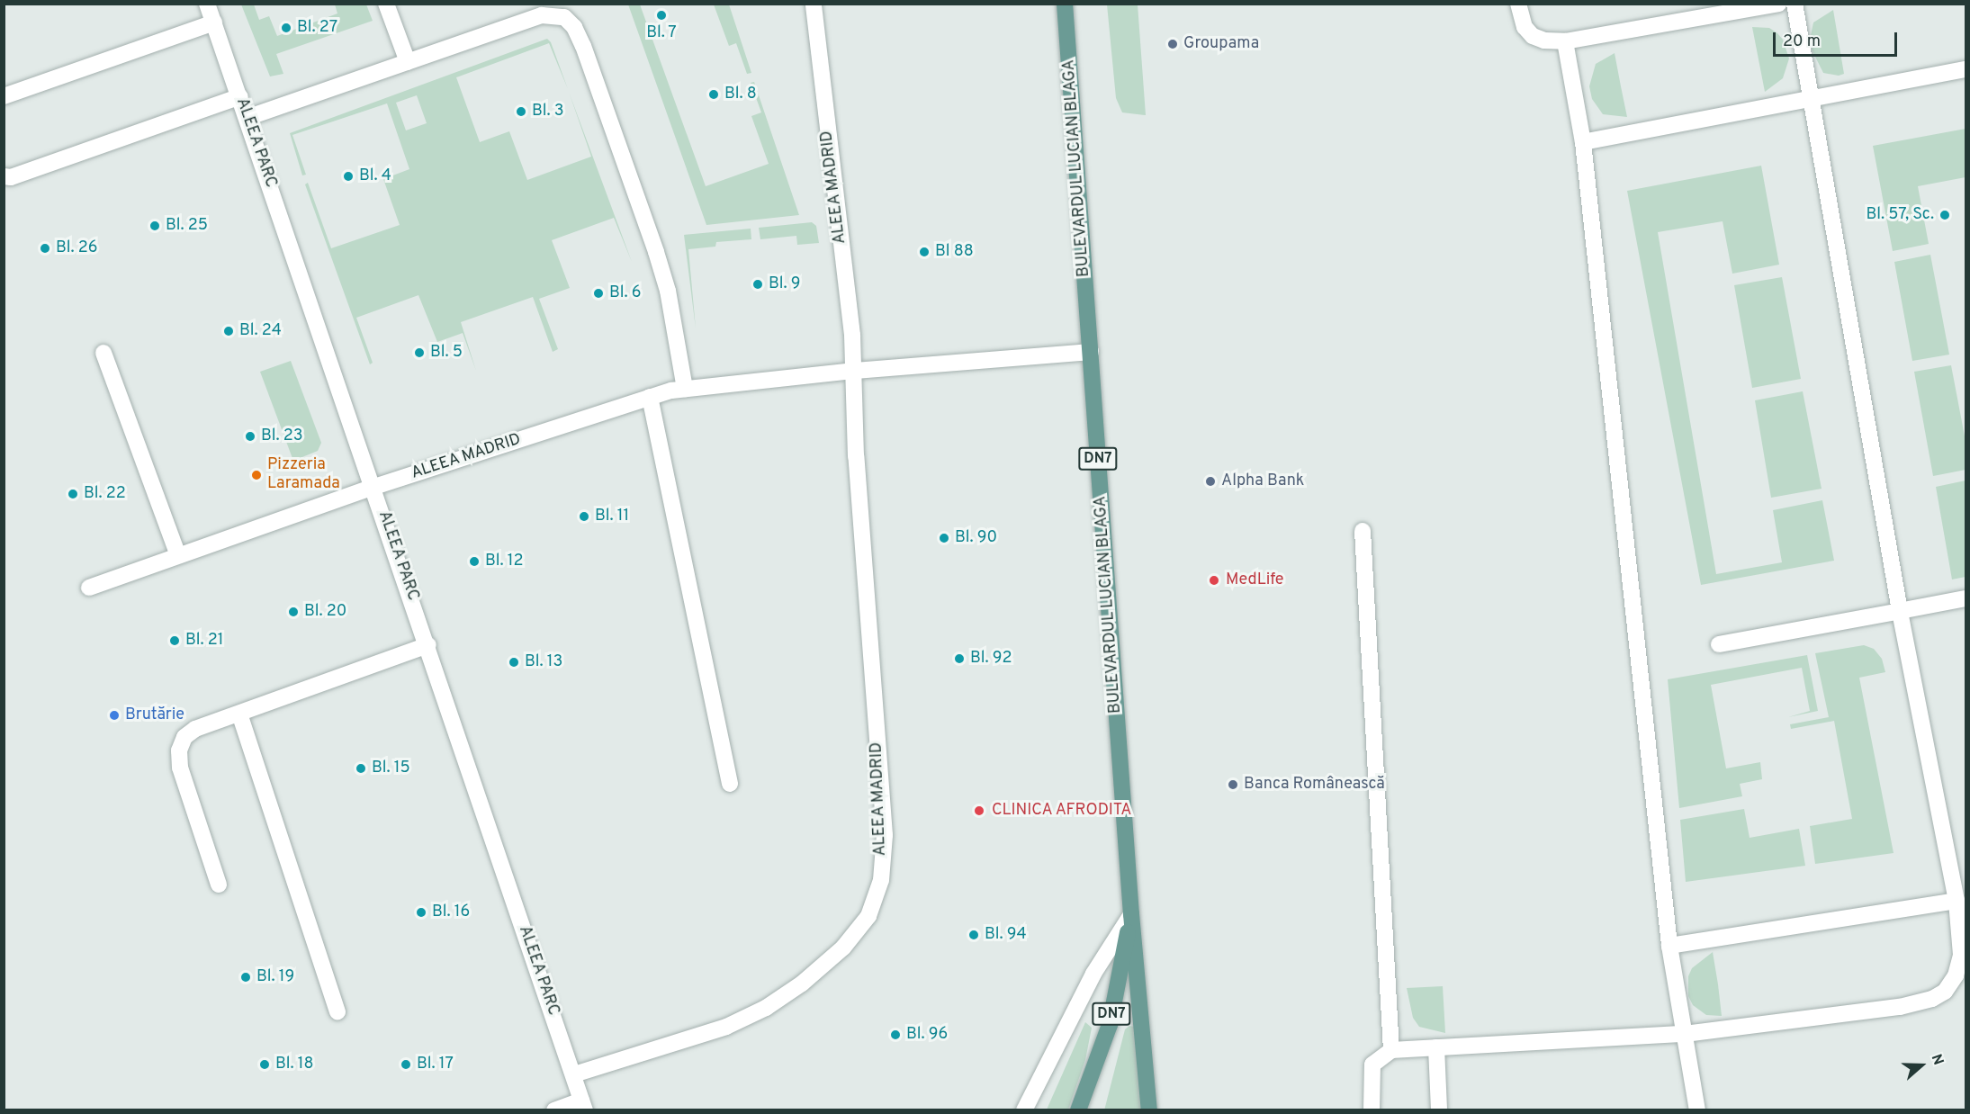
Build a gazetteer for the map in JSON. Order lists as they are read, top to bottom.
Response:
{
  "streets": {
    "main road": ["BULEVARDUL LUCIAN BLAGA", "DN7"],
    "street": ["ALEEA PARC", "ALEEA MADRID"]
  },
  "crossings": [
    ["ALEEA PARC", "ALEEA MADRID"],
    ["BULEVARDUL LUCIAN BLAGA", "ALEEA MADRID"]
  ],
  "places": [
    "Bl. 7",
    "Bl. 27",
    "Groupama",
    "Bl. 8",
    "Bl. 3",
    "Bl. 4",
    "Bl. 57, Sc.",
    "Bl. 25",
    "Bl. 26",
    "Bl 88",
    "Bl. 9",
    "Bl. 6",
    "Bl. 24",
    "Bl. 5",
    "Bl. 23",
    "Pizzeria Laramada",
    "Alpha Bank",
    "Bl. 22",
    "Bl. 11",
    "Bl. 90",
    "Bl. 12",
    "MedLife",
    "Bl. 20",
    "Bl. 21",
    "Bl. 92",
    "Bl. 13",
    "Brutărie",
    "Bl. 15",
    "Banca Românească",
    "CLINICA AFRODITA",
    "Bl. 16",
    "Bl. 94",
    "Bl. 19",
    "Bl. 96",
    "Bl. 18",
    "Bl. 17"
  ],
  "scale_bar": "20 m",
  "north": "right"
}
